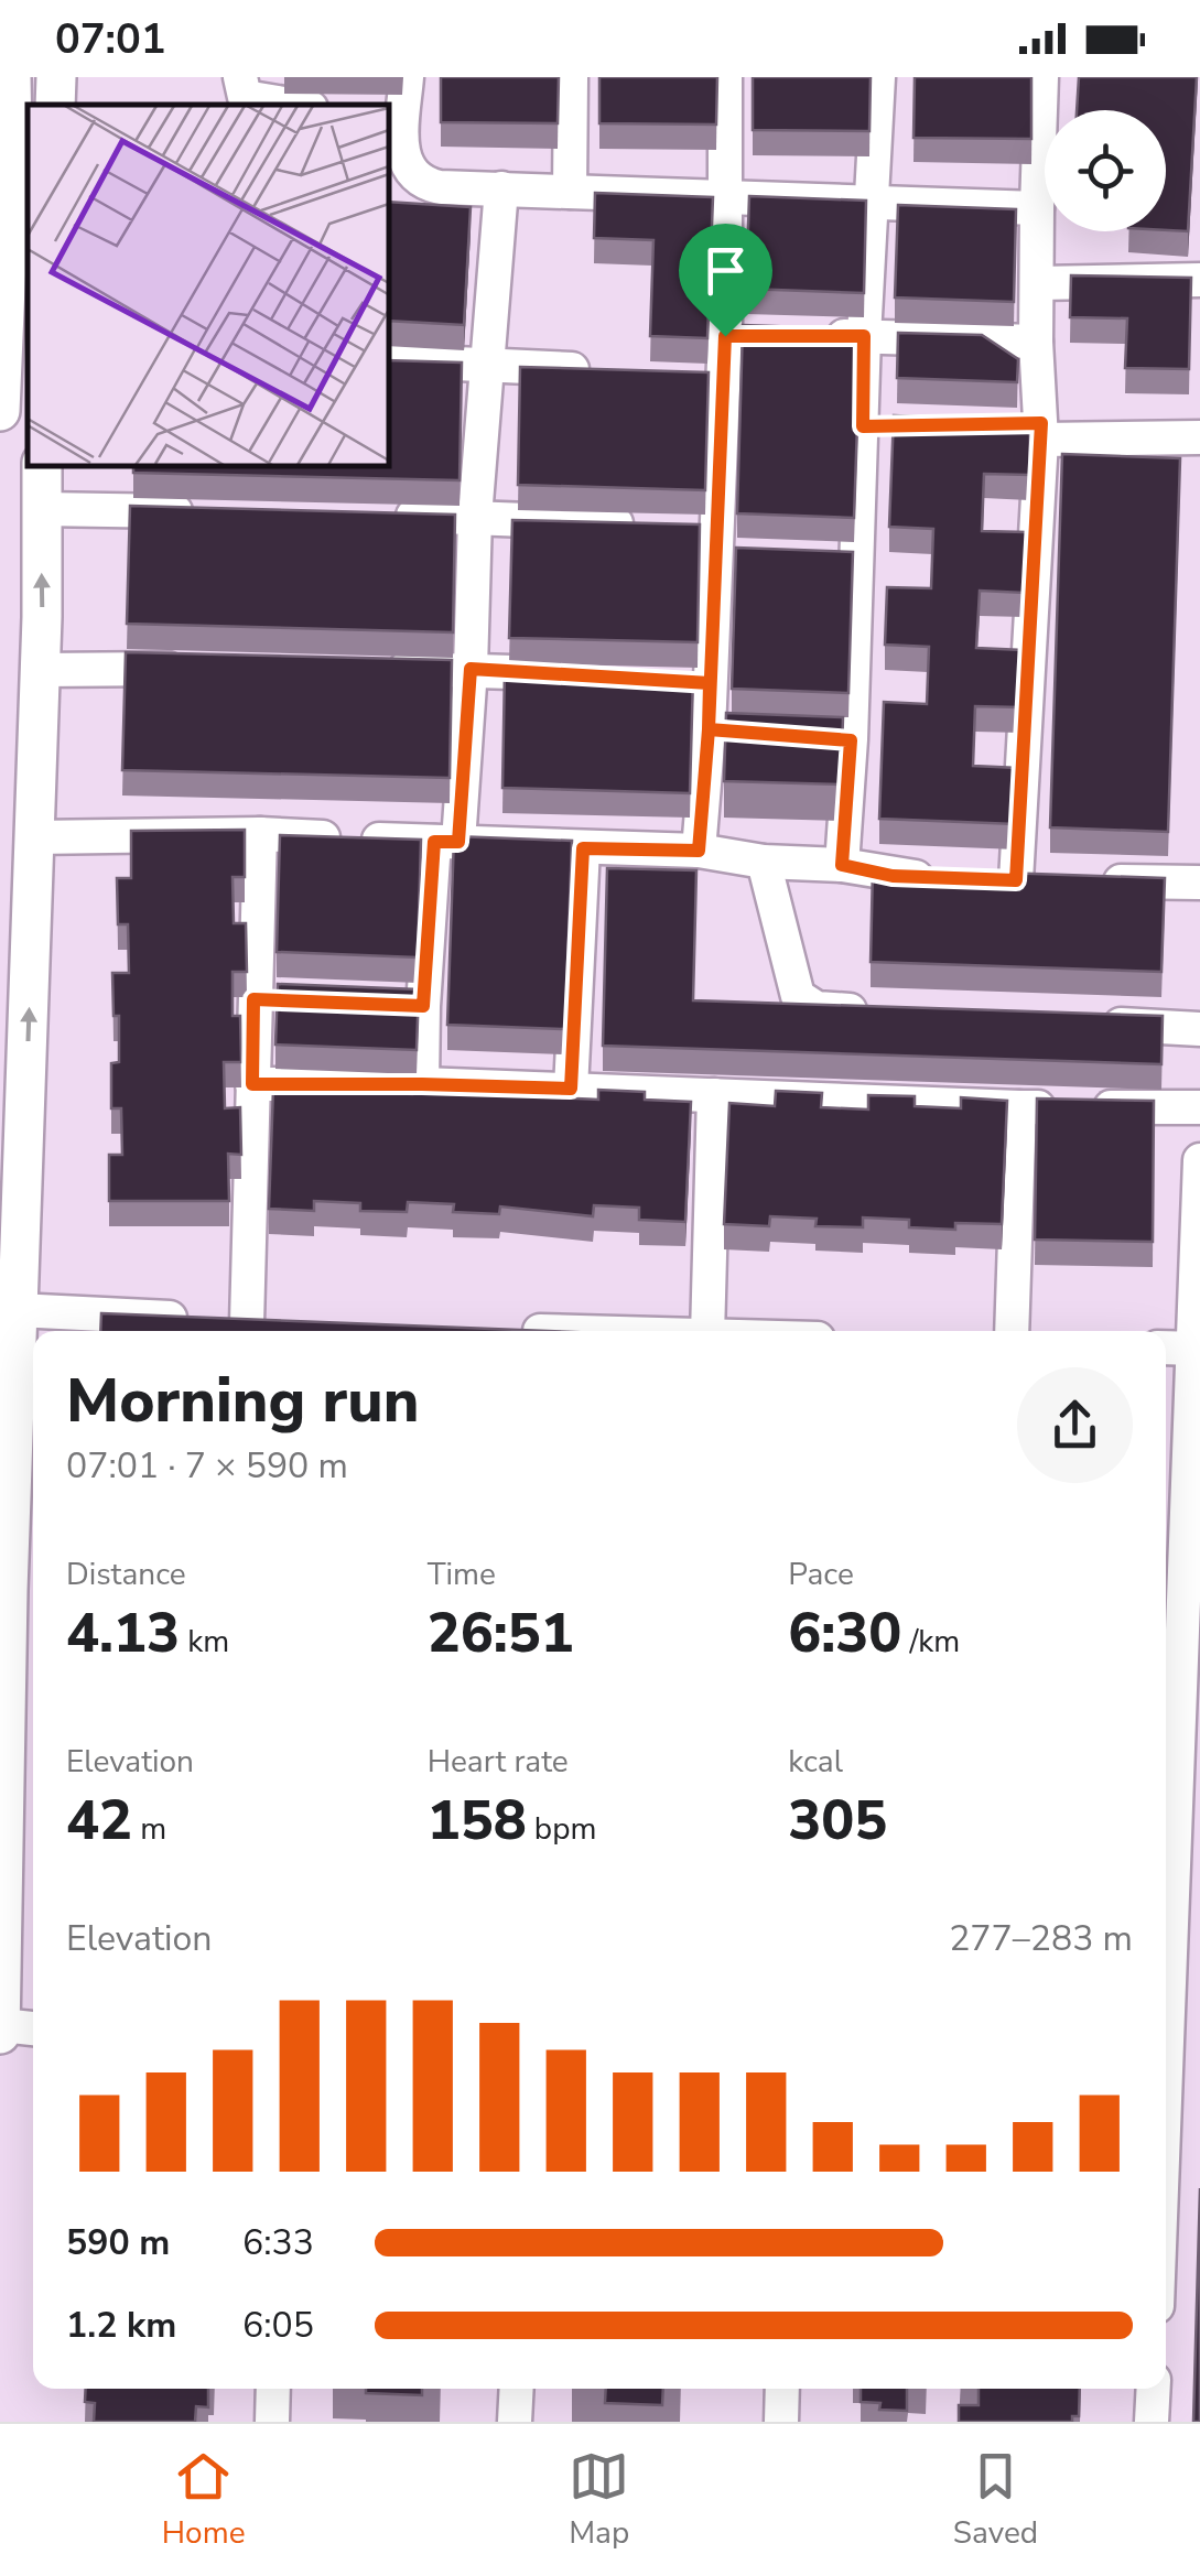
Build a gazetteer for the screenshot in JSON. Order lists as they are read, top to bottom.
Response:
{
  "page": {
    "status": "07:01",
    "heading": ["Morning run", "07:01 · 7 × 590 m"],
    "stats": [
      ["Distance", "4.13 km"],
      ["Time", "26:51"],
      ["Pace", "6:30 /km"],
      ["Elevation", "42 m"],
      ["Heart rate", "158 bpm"],
      ["kcal", "305"]
    ],
    "chart": ["Elevation", "277–283 m"],
    "list": [
      {
        "name": "590 m",
        "note": "6:33"
      },
      {
        "name": "1.2 km",
        "note": "6:05"
      }
    ],
    "tabs": ["Home", "Map", "Saved"]
  }
}
